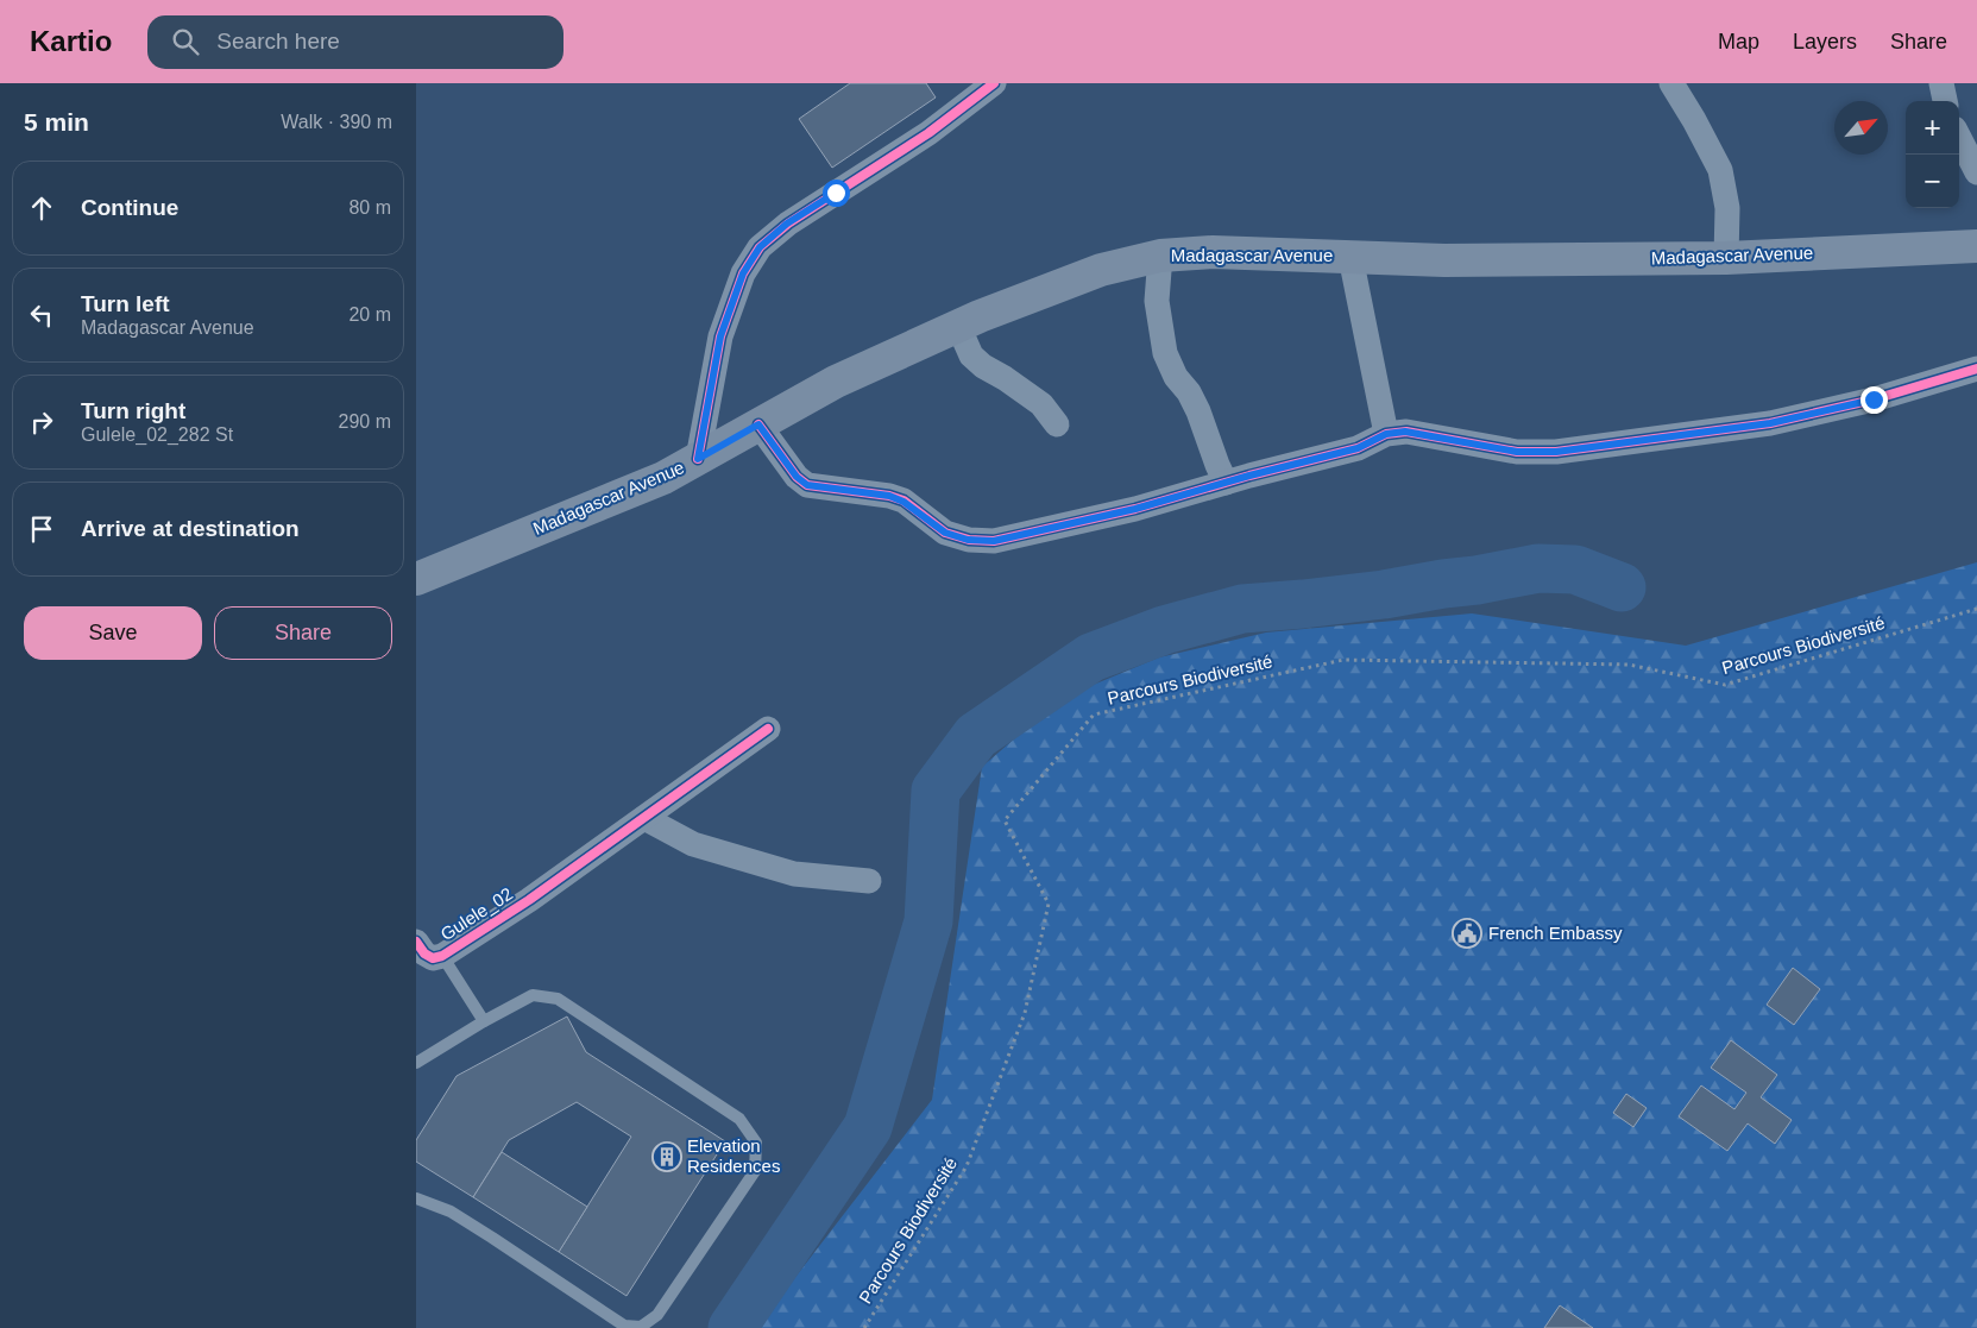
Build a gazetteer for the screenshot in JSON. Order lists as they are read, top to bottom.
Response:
{
  "streets": {
    "main road": ["Madagascar Avenue"],
    "street": ["Gulele_02"],
    "path": ["Parcours Biodiversité"]
  },
  "places": {
    "public building": ["French Embassy"],
    "building": ["Elevation Residences"]
  },
  "north": "top right",
  "page": {
    "header": "Kartio",
    "search": "Search here",
    "nav": ["Map", "Layers", "Share"],
    "heading": ["5 min", "Walk · 390 m"],
    "map_buttons": ["+", "−"],
    "list": [
      ["Continue", "80 m"],
      ["Turn left", "Madagascar Avenue", "20 m"],
      ["Turn right", "Gulele_02_282 St", "290 m"],
      "Arrive at destination"
    ],
    "buttons": ["Save", "Share"]
  }
}
